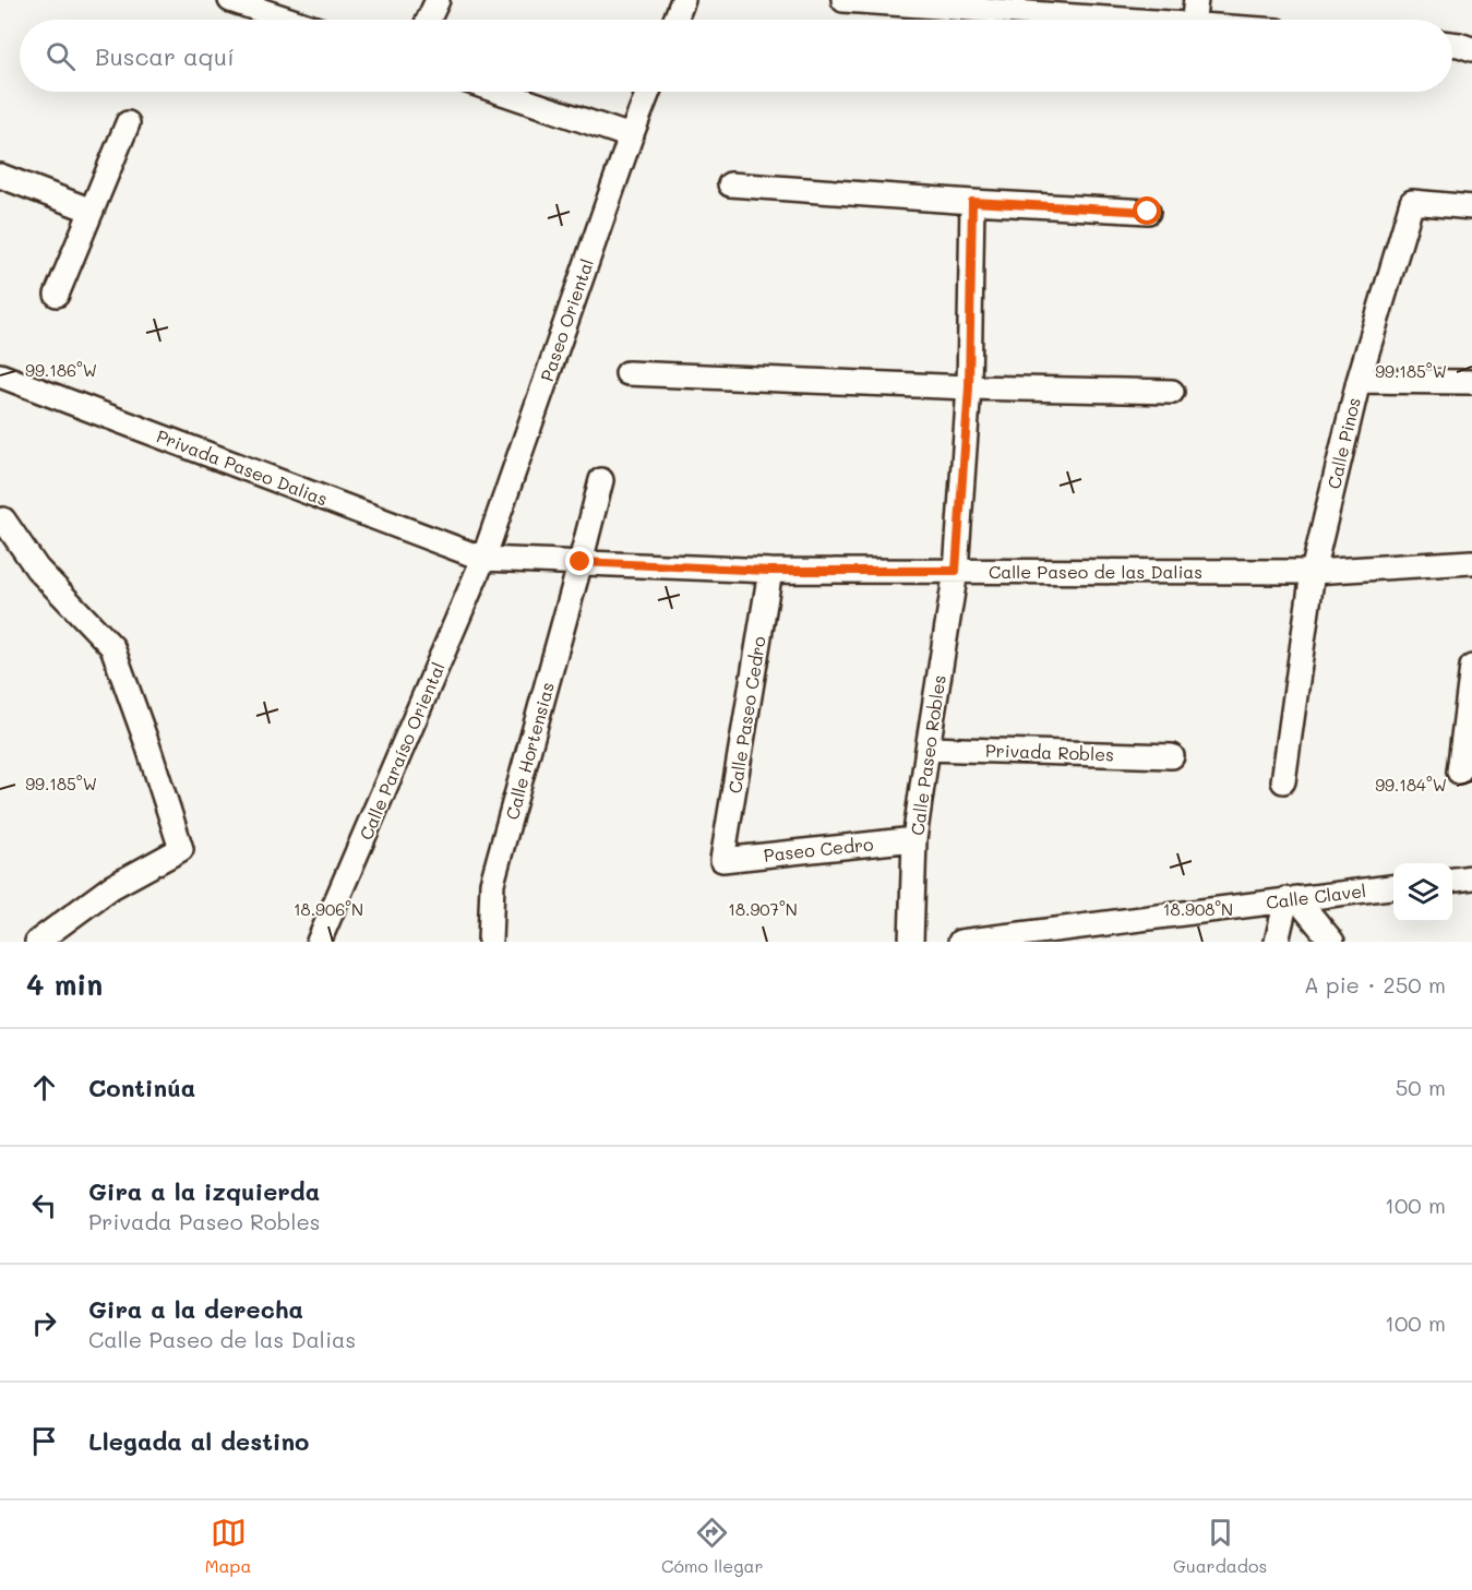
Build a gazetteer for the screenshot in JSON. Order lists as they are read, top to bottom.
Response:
{
  "streets": {
    "street": [
      "Paseo Oriental",
      "Calle Pinos",
      "Privada Paseo Dalias",
      "Calle Paseo de las Dalias",
      "Calle Paseo Cedro",
      "Calle Paraíso Oriental",
      "Calle Hortensias",
      "Privada Robles",
      "Calle Paseo Robles",
      "Paseo Cedro",
      "Calle Clavel"
    ]
  },
  "crossings": [
    ["Paseo Oriental", "Privada Paseo Dalias"],
    ["Paseo Oriental", "Calle Paseo de las Dalias"],
    ["Paseo Oriental", "Calle Paraíso Oriental"],
    ["Calle Pinos", "Calle Paseo de las Dalias"],
    ["Privada Paseo Dalias", "Calle Paseo de las Dalias"],
    ["Privada Paseo Dalias", "Calle Paraíso Oriental"],
    ["Calle Paseo de las Dalias", "Calle Paseo Cedro"],
    ["Calle Paseo de las Dalias", "Calle Paraíso Oriental"],
    ["Calle Paseo de las Dalias", "Calle Hortensias"],
    ["Calle Paseo de las Dalias", "Calle Paseo Robles"],
    ["Calle Paseo Cedro", "Paseo Cedro"],
    ["Privada Robles", "Calle Paseo Robles"],
    ["Calle Paseo Robles", "Paseo Cedro"]
  ],
  "page": {
    "search": "Buscar aquí",
    "heading": ["4 min", "A pie · 250 m"],
    "list": [
      ["Continúa", "50 m"],
      ["Gira a la izquierda", "Privada Paseo Robles", "100 m"],
      ["Gira a la derecha", "Calle Paseo de las Dalias", "100 m"],
      "Llegada al destino"
    ],
    "nav": ["Mapa", "Cómo llegar", "Guardados"]
  },
  "coordinates": [
    "99.186°W",
    "99.185°W",
    "99.184°W",
    "18.906°N",
    "18.907°N",
    "18.908°N"
  ]
}
